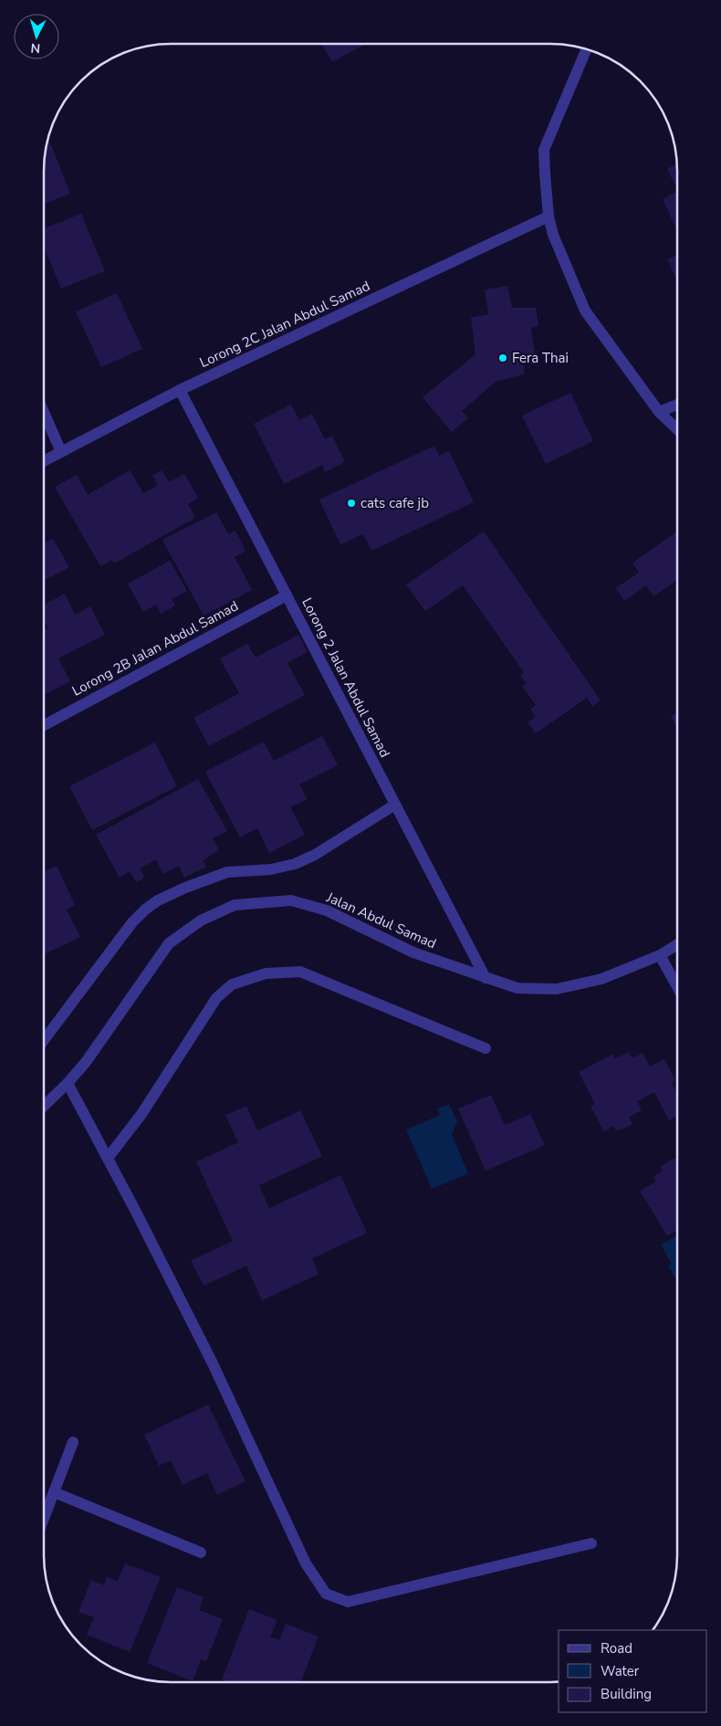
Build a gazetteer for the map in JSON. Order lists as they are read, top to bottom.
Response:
{
  "streets": {
    "street": [
      "Lorong 2C Jalan Abdul Samad",
      "Lorong 2B Jalan Abdul Samad",
      "Lorong 2 Jalan Abdul Samad",
      "Jalan Abdul Samad"
    ]
  },
  "crossings": [
    ["Lorong 2C Jalan Abdul Samad", "Lorong 2 Jalan Abdul Samad"],
    ["Lorong 2B Jalan Abdul Samad", "Lorong 2 Jalan Abdul Samad"],
    ["Lorong 2 Jalan Abdul Samad", "Jalan Abdul Samad"]
  ],
  "places": ["Fera Thai", "cats cafe jb"],
  "legend": ["Road", "Water", "Building"],
  "north": "bottom"
}
